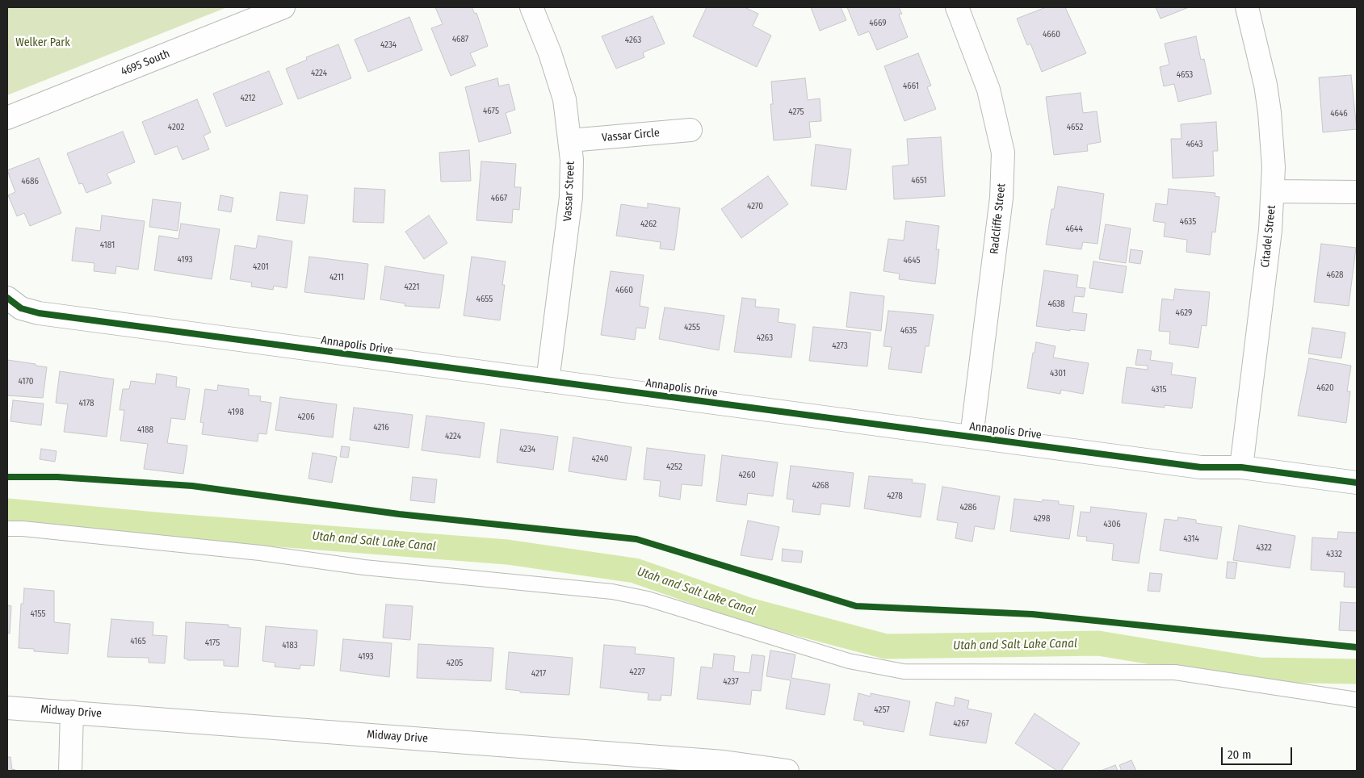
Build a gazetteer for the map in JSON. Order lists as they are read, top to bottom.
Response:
{
  "streets": {
    "street": [
      "4695 South",
      "Vassar Circle",
      "Vassar Street",
      "Radcliffe Street",
      "Citadel Street",
      "Annapolis Drive",
      "Midway Drive"
    ]
  },
  "crossings": [
    ["Vassar Circle", "Vassar Street"],
    ["Vassar Street", "Annapolis Drive"],
    ["Radcliffe Street", "Annapolis Drive"],
    ["Citadel Street", "Annapolis Drive"]
  ],
  "water": ["Utah and Salt Lake Canal"],
  "parks": ["Welker Park"],
  "house_numbers": [
    "4669",
    "4660",
    "4687",
    "4263",
    "4234",
    "4224",
    "4653",
    "4661",
    "4212",
    "4675",
    "4275",
    "4646",
    "4202",
    "4652",
    "4643",
    "4651",
    "4686",
    "4667",
    "4270",
    "4635",
    "4262",
    "4644",
    "4181",
    "4193",
    "4645",
    "4201",
    "4628",
    "4211",
    "4221",
    "4660",
    "4655",
    "4638",
    "4629",
    "4255",
    "4635",
    "4263",
    "4273",
    "4301",
    "4170",
    "4620",
    "4315",
    "4178",
    "4198",
    "4206",
    "4216",
    "4188",
    "4224",
    "4234",
    "4240",
    "4252",
    "4260",
    "4268",
    "4278",
    "4286",
    "4298",
    "4306",
    "4314",
    "4322",
    "4332",
    "4155",
    "4165",
    "4175",
    "4183",
    "4193",
    "4205",
    "4227",
    "4217",
    "4237",
    "4257",
    "4267"
  ],
  "scale_bar": "20 m"
}
